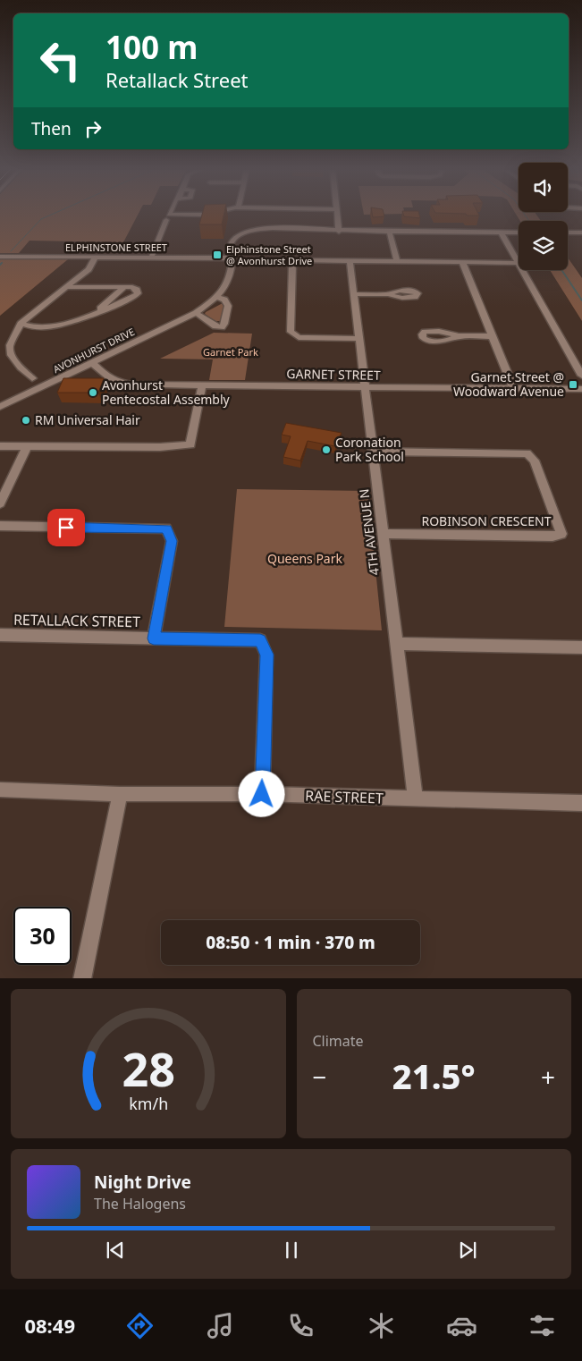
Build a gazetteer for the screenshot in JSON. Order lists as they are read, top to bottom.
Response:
{
  "streets": {
    "street": [
      "ELPHINSTONE STREET",
      "AVONHURST DRIVE",
      "GARNET STREET",
      "ROBINSON CRESCENT",
      "4TH AVENUE N",
      "RETALLACK STREET",
      "RAE STREET"
    ]
  },
  "crossings": [
    ["ELPHINSTONE STREET", "AVONHURST DRIVE"],
    ["AVONHURST DRIVE", "GARNET STREET"],
    ["GARNET STREET", "4TH AVENUE N"],
    ["ROBINSON CRESCENT", "4TH AVENUE N"],
    ["4TH AVENUE N", "RAE STREET"],
    ["RETALLACK STREET", "RAE STREET"]
  ],
  "parks": ["Garnet Park", "Queens Park"],
  "places": {
    "transit": ["Elphinstone Street @ Avonhurst Drive", "Garnet Street @ Woodward Avenue"],
    "other": ["Avonhurst Pentecostal Assembly", "RM Universal Hair", "Coronation Park School"]
  },
  "page": {
    "turn": ["100 m", "Retallack Street"],
    "then": "Then",
    "limit": "30",
    "trip": "08:50 · 1 min · 370 m",
    "tile": "Climate",
    "heat": ["−", "21.5°", "+"],
    "song": ["Night Drive", "The Halogens"],
    "tabs": "08:49",
    "gauge": ["28", "km/h"]
  }
}
